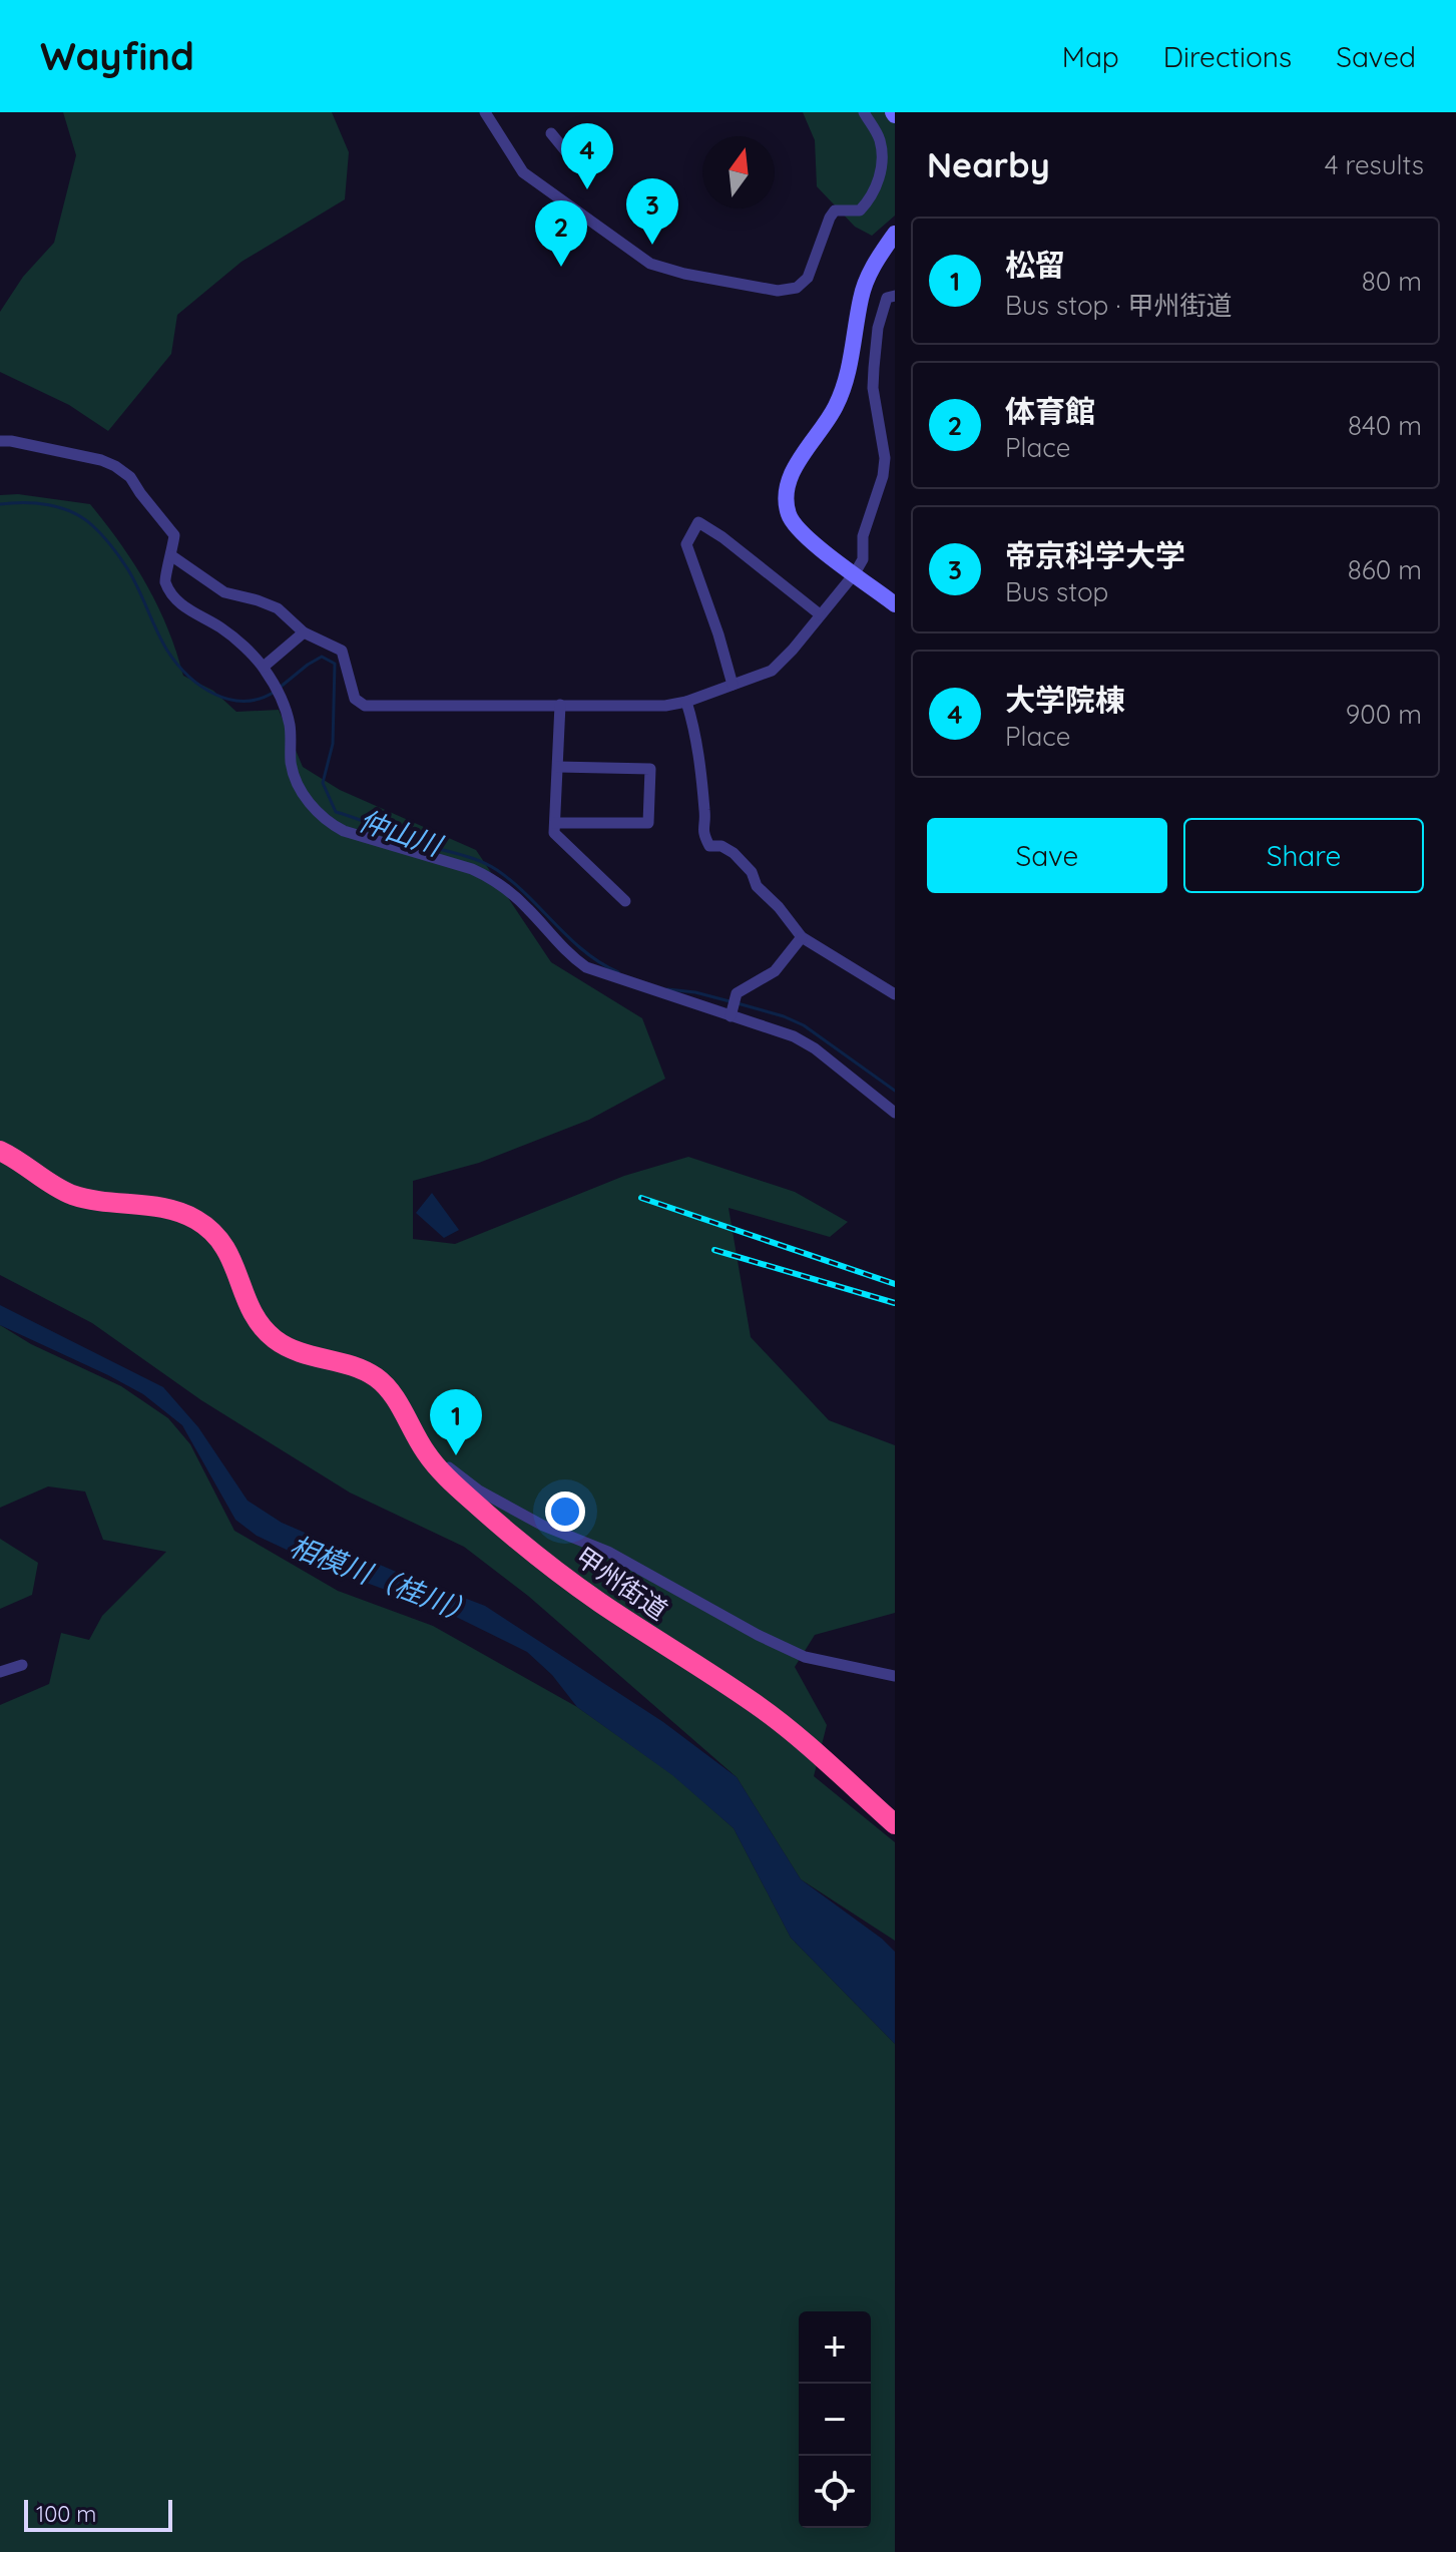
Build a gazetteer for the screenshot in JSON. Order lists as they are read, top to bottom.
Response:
{
  "streets": {
    "highway": ["甲州街道"]
  },
  "water": ["仲山川", "相模川（桂川）"],
  "scale_bar": "100 m",
  "north": "top",
  "page": {
    "header": "Wayfind",
    "nav": ["Map", "Directions", "Saved"],
    "heading": ["Nearby", "4 results"],
    "pins": [
      "4",
      "3",
      "2",
      "1"
    ],
    "list": [
      {
        "mark": "1",
        "name": "松留",
        "note": "Bus stop · 甲州街道",
        "value": "80 m"
      },
      {
        "mark": "2",
        "name": "体育館",
        "note": "Place",
        "value": "840 m"
      },
      {
        "mark": "3",
        "name": "帝京科学大学",
        "note": "Bus stop",
        "value": "860 m"
      },
      {
        "mark": "4",
        "name": "大学院棟",
        "note": "Place",
        "value": "900 m"
      }
    ],
    "buttons": ["Save", "Share"],
    "map_buttons": ["+", "−"],
    "scale": "100 m"
  }
}
